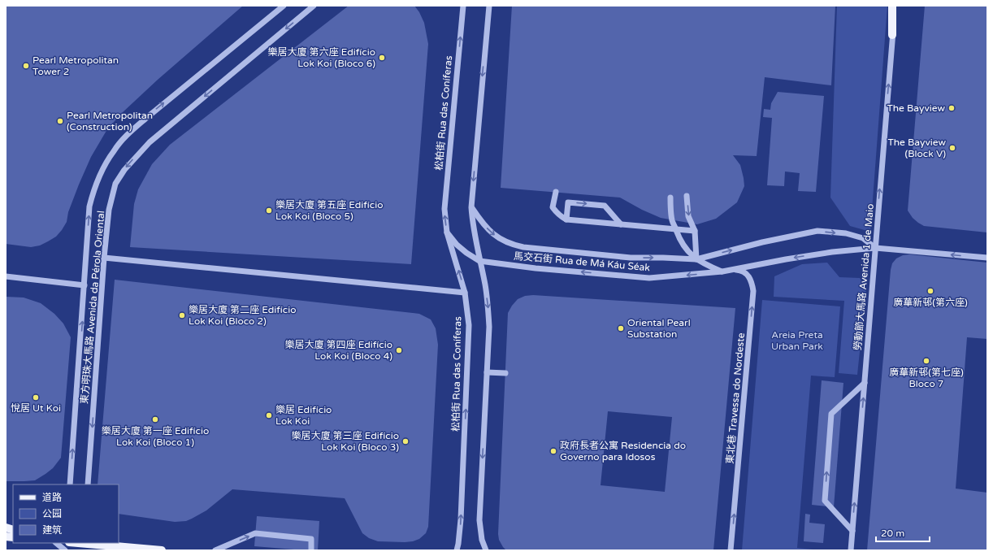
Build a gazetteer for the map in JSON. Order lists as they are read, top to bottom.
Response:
{
  "streets": {
    "street": [
      "松柏街 Rua das Coníferas",
      "馬交石街 Rua de Má Káu Séak",
      "勞動節大馬路 Avenida 1 de Maio",
      "東方明珠大馬路 Avenida da Pérola Oriental",
      "東北巷 Travessa do Nordeste"
    ]
  },
  "crossings": [
    ["馬交石街 Rua de Má Káu Séak", "勞動節大馬路 Avenida 1 de Maio"],
    ["馬交石街 Rua de Má Káu Séak", "東北巷 Travessa do Nordeste"]
  ],
  "one_way": ["勞動節大馬路 Avenida 1 de Maio", "東北巷 Travessa do Nordeste"],
  "parks": ["Areia Preta Urban Park"],
  "places": [
    "樂居大廈 第六座 Edifício Lok Koi (Bloco 6)",
    "Pearl Metropolitan Tower 2",
    "The Bayview",
    "Pearl Metropolitan (Construction)",
    "The Bayview (Block V)",
    "樂居大廈 第五座 Edifício Lok Koi (Bloco 5)",
    "廣華新邨(第六座)",
    "樂居大廈 第二座 Edifício Lok Koi (Bloco 2)",
    "Oriental Pearl Substation",
    "樂居大廈 第四座 Edifício Lok Koi (Bloco 4)",
    "廣華新邨(第七座) Bloco 7",
    "悅居 Ut Koi",
    "樂居 Edifício Lok Koi",
    "樂居大廈 第一座 Edifício Lok Koi (Bloco 1)",
    "樂居大廈 第三座 Edifício Lok Koi (Bloco 3)",
    "政府長者公寓 Residencia do Governo para Idosos"
  ],
  "legend": ["道路", "公园", "建筑"],
  "scale_bar": "20 m"
}
